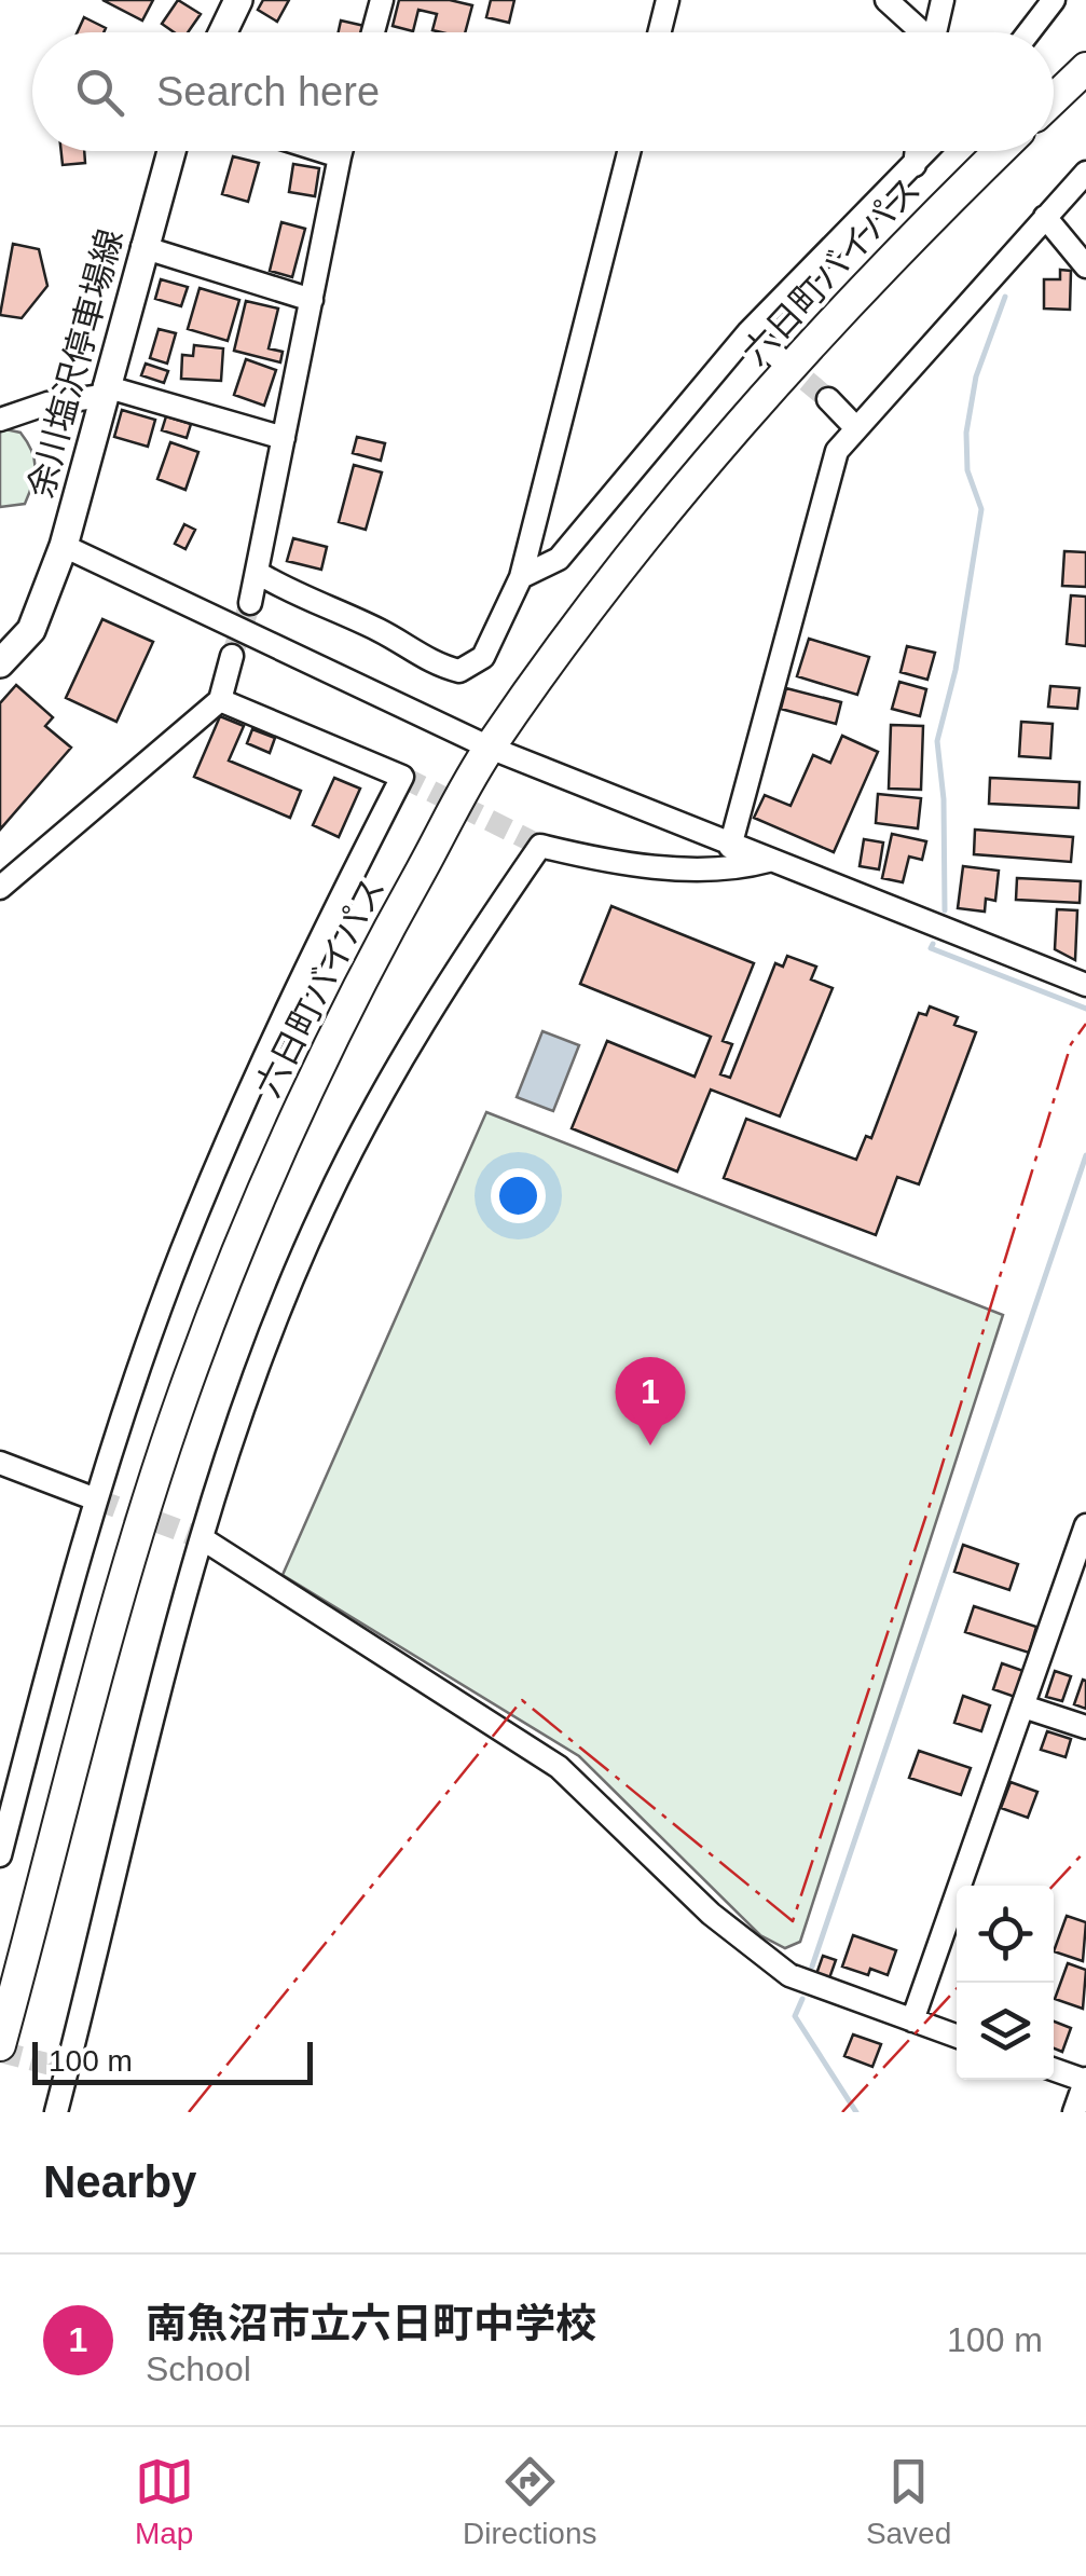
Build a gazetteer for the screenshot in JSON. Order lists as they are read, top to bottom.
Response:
{
  "streets": {
    "highway": ["六日町バイパス"],
    "main road": ["余川塩沢停車場線"]
  },
  "scale_bar": "100 m",
  "page": {
    "search": "Search here",
    "pins": "1",
    "scale": "100 m",
    "heading": "Nearby",
    "list": [
      {
        "mark": "1",
        "name": "南魚沼市立六日町中学校",
        "note": "School",
        "value": "100 m"
      }
    ],
    "nav": ["Map", "Directions", "Saved"]
  }
}
